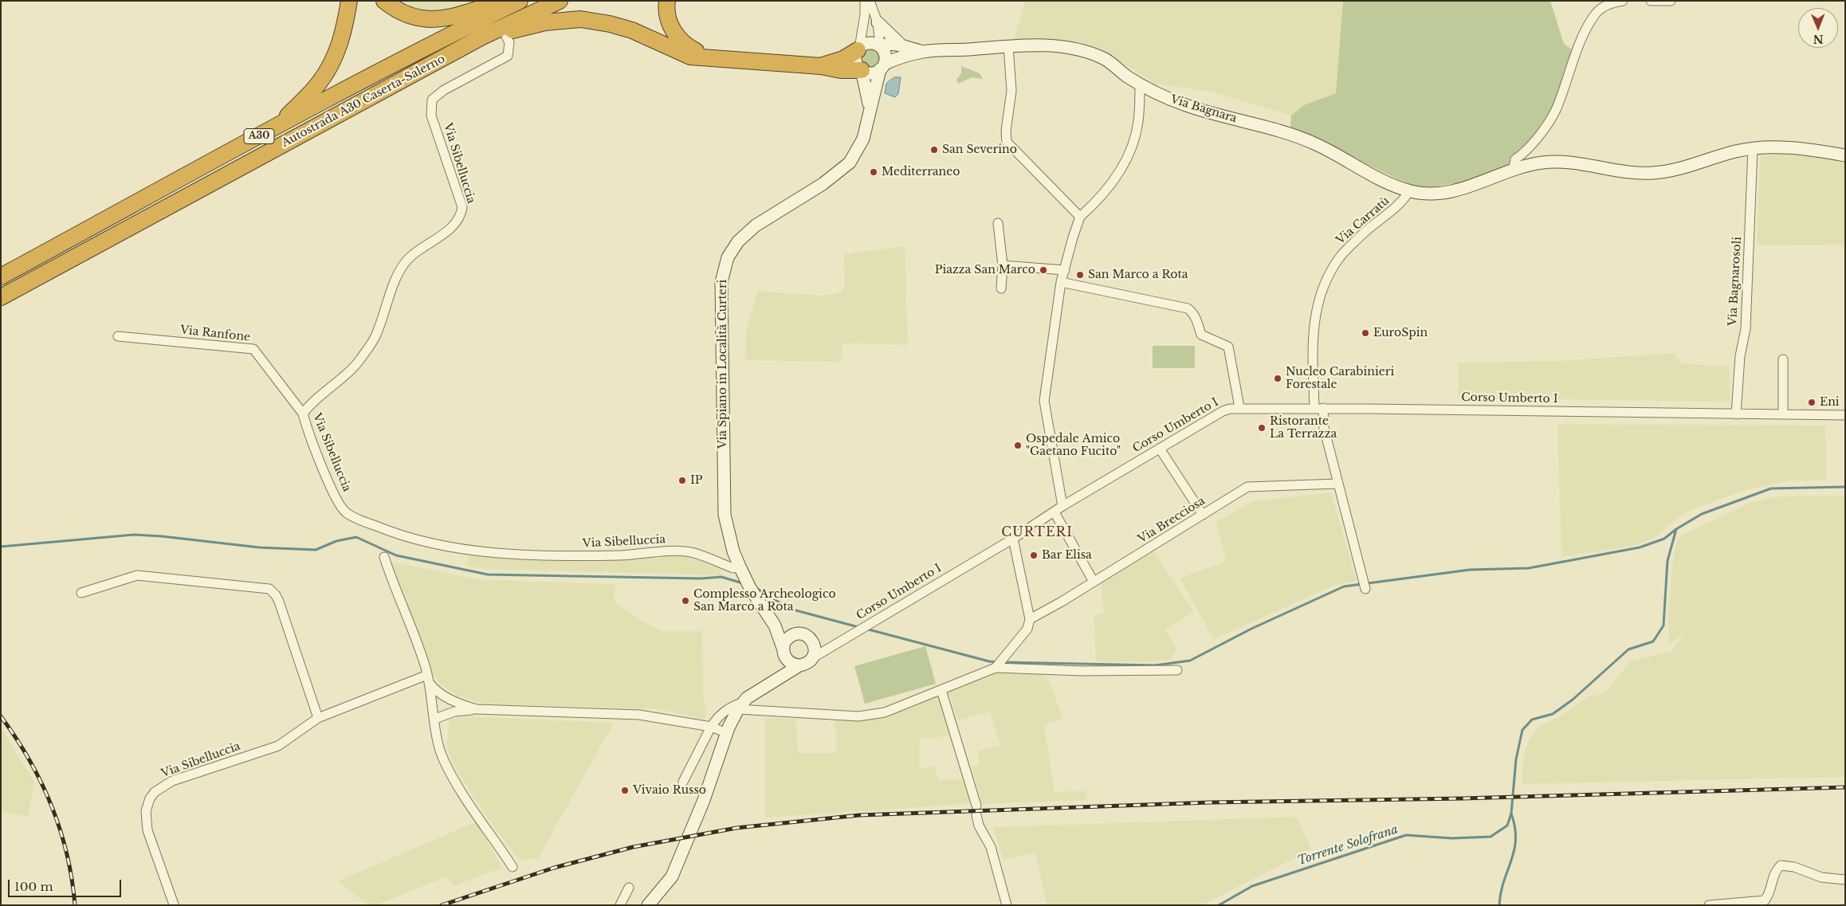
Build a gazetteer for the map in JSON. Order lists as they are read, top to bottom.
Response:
{
  "streets": {
    "highway": ["Autostrada A30 Caserta-Salerno", "A30"],
    "main road": ["Via Bagnara", "Via Spiano in Località Curteri"],
    "street": [
      "Via Sibelluccia",
      "Via Carratù",
      "Via Bagnarosoli",
      "Via Ranfone",
      "Corso Umberto I",
      "Via Brecciosa"
    ]
  },
  "crossings": [
    ["Via Bagnara", "Via Carratù"],
    ["Via Bagnara", "Via Bagnarosoli"],
    ["Via Bagnara", "Via Spiano in Località Curteri"],
    ["Via Sibelluccia", "Via Ranfone"],
    ["Via Sibelluccia", "Via Spiano in Località Curteri"],
    ["Via Carratù", "Corso Umberto I"],
    ["Via Carratù", "Via Brecciosa"],
    ["Via Bagnarosoli", "Corso Umberto I"],
    ["Via Spiano in Località Curteri", "Corso Umberto I"]
  ],
  "districts": ["CURTERI"],
  "water": ["Torrente Solofrana"],
  "places": [
    "San Severino",
    "Mediterraneo",
    "Piazza San Marco",
    "San Marco a Rota",
    "EuroSpin",
    "Nucleo Carabinieri Forestale",
    "Eni",
    "Ristorante La Terrazza",
    "Ospedale Amico \"Gaetano Fucito\"",
    "IP",
    "Bar Elisa",
    "Complesso Archeologico San Marco a Rota",
    "Vivaio Russo"
  ],
  "scale_bar": "100 m",
  "north": "bottom"
}
